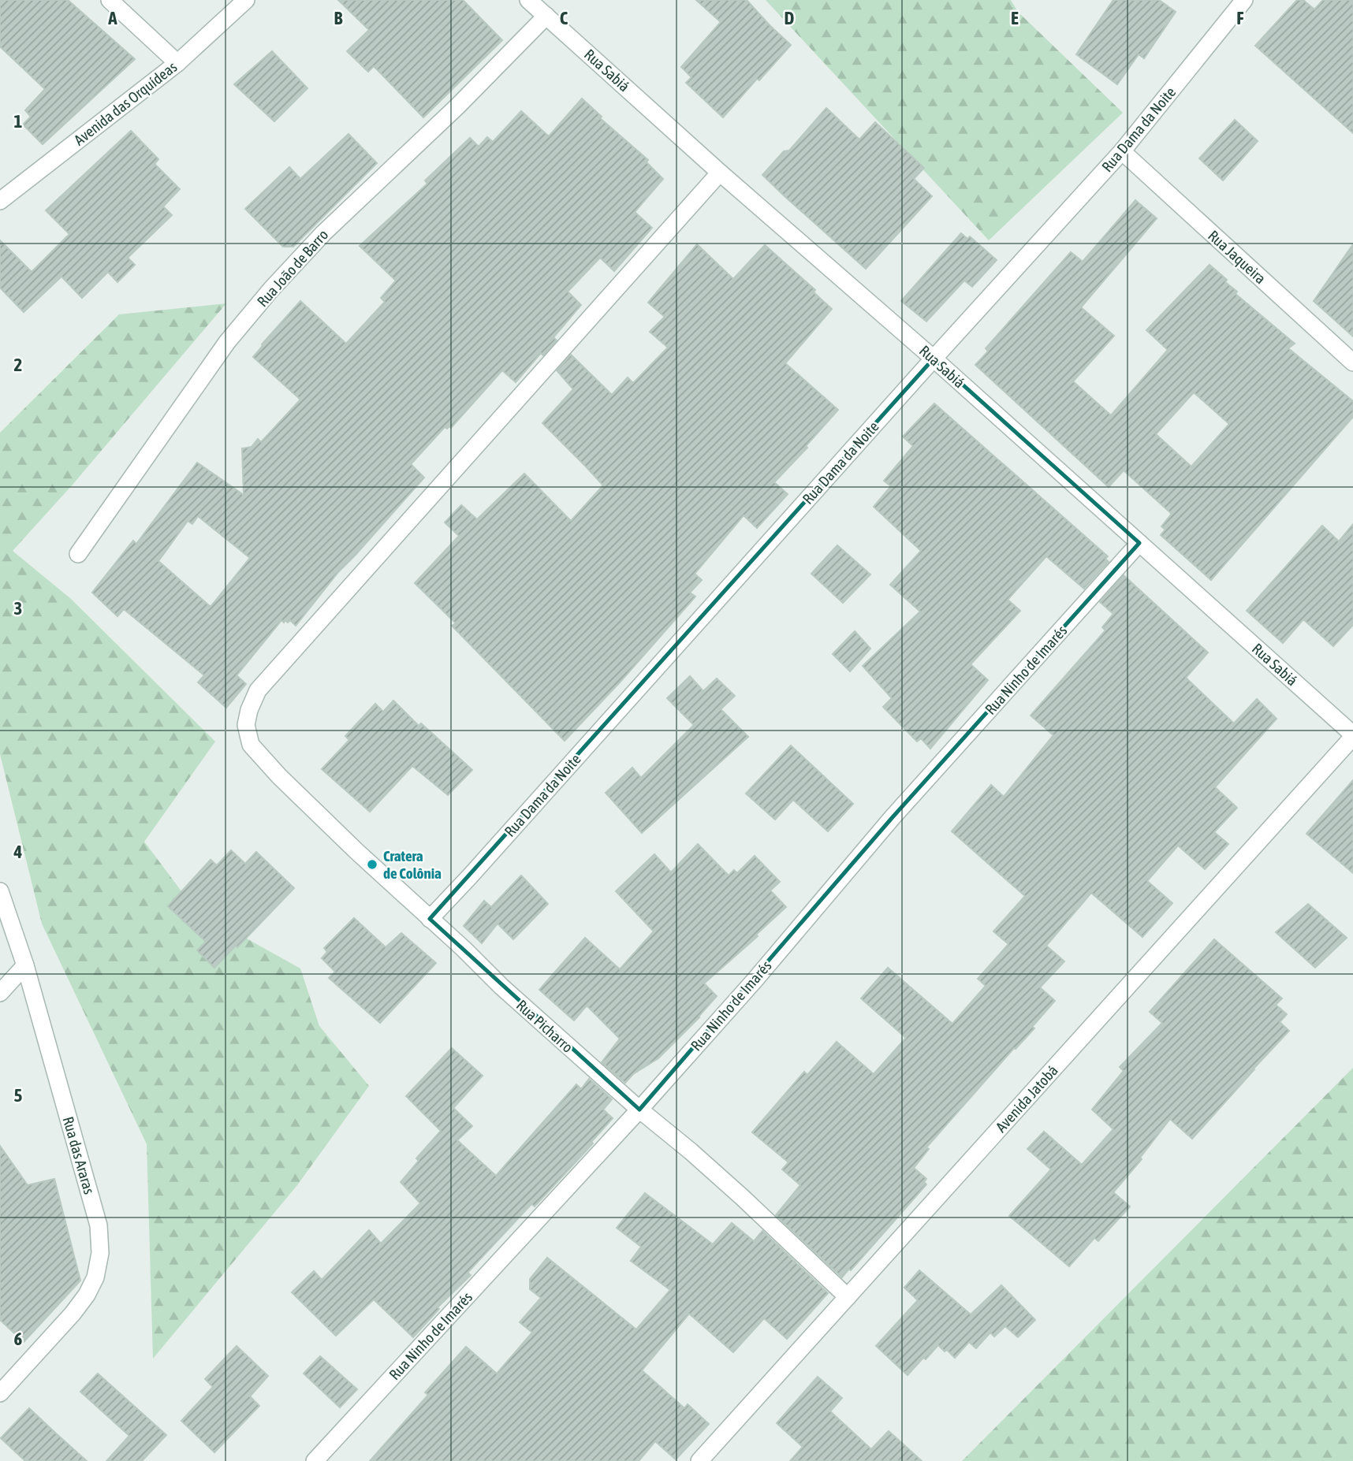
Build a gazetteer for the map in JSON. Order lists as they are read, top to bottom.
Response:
{
  "streets": {
    "street": [
      "Rua Sabiá",
      "Avenida das Orquídeas",
      "Rua Dama da Noite",
      "Rua Jaqueira",
      "Rua João de Barro",
      "Rua Ninho de Imarés",
      "Rua Picharro",
      "Avenida Jatobá",
      "Rua das Araras"
    ]
  },
  "crossings": [
    ["Rua Sabiá", "Rua Dama da Noite"],
    ["Rua Sabiá", "Rua João de Barro"],
    ["Rua Sabiá", "Rua Ninho de Imarés"],
    ["Rua Sabiá", "Rua Picharro"],
    ["Rua Sabiá", "Avenida Jatobá"],
    ["Rua Dama da Noite", "Rua Jaqueira"],
    ["Rua Dama da Noite", "Rua Picharro"],
    ["Rua Ninho de Imarés", "Rua Picharro"],
    ["Rua Picharro", "Avenida Jatobá"]
  ],
  "places": ["Cratera de Colônia"],
  "grid": {
    "columns": [
      "A",
      "B",
      "C",
      "D",
      "E",
      "F"
    ],
    "rows": [
      "1",
      "2",
      "3",
      "4",
      "5",
      "6"
    ]
  }
}
